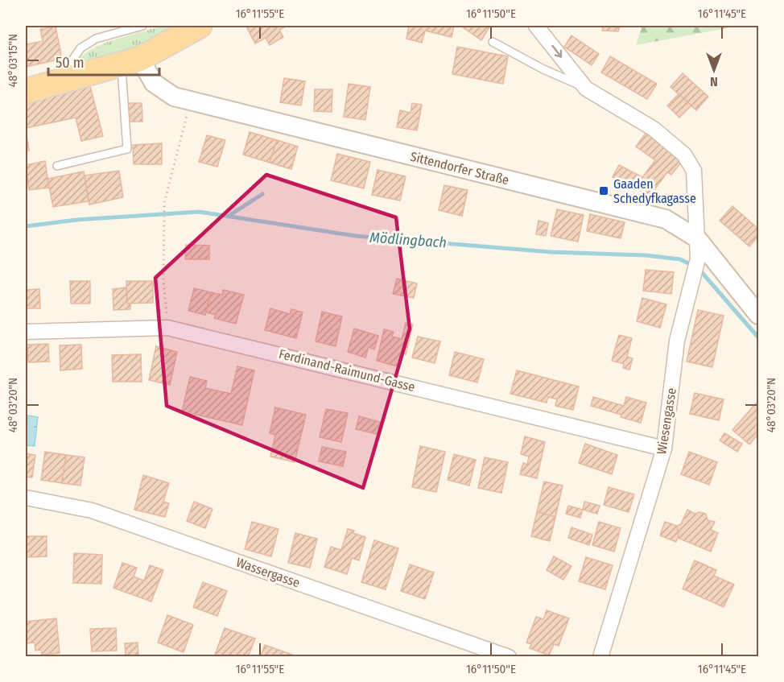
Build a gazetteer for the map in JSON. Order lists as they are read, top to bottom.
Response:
{
  "streets": {
    "street": [
      "Sittendorfer Straße",
      "Ferdinand-Raimund-Gasse",
      "Wiesengasse",
      "Wassergasse"
    ]
  },
  "crossings": [
    ["Sittendorfer Straße", "Wiesengasse"],
    ["Ferdinand-Raimund-Gasse", "Wiesengasse"]
  ],
  "water": ["Mödlingbach"],
  "places": {
    "transit": ["Gaaden Schedyfkagasse"]
  },
  "scale_bar": "50 m",
  "north": "bottom",
  "coordinates": [
    "16°11'55\"E",
    "16°11'50\"E",
    "16°11'45\"E",
    "48°03'15\"N",
    "48°03'20\"N"
  ]
}
